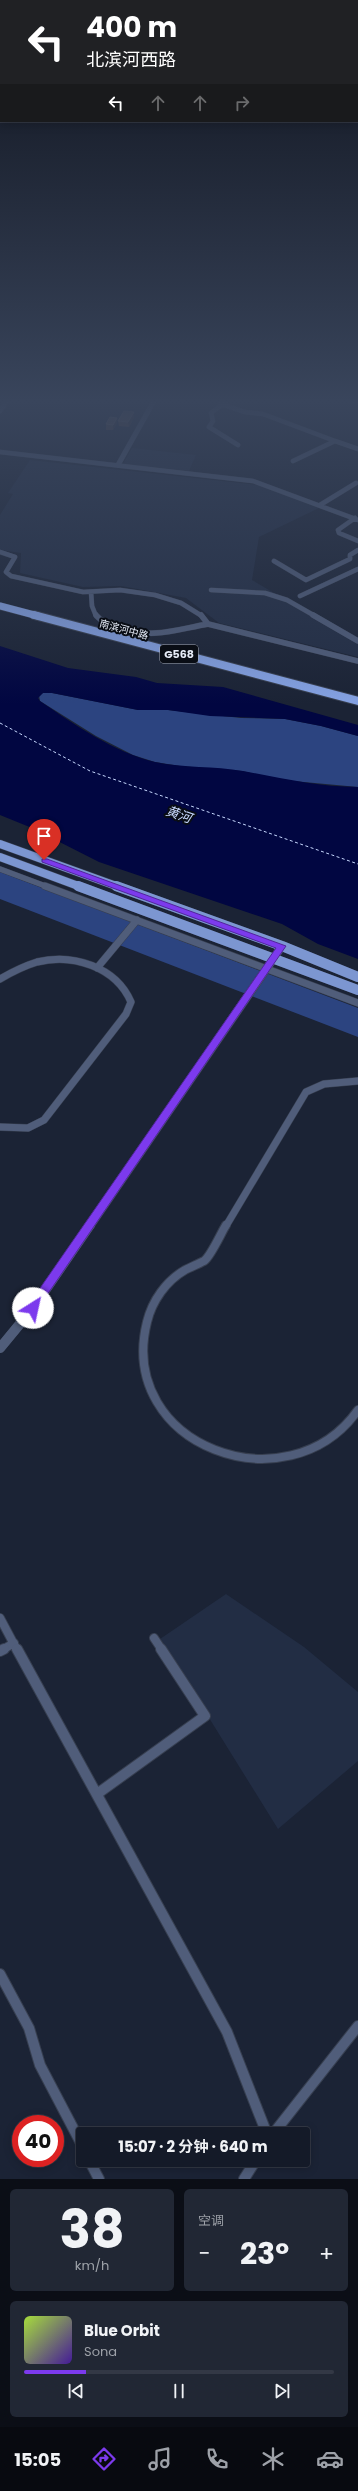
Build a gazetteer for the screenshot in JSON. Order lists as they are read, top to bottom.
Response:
{
  "streets": {
    "highway": ["南滨河中路", "G568"]
  },
  "water": ["黄河"],
  "page": {
    "turn": ["400 m", "北滨河西路"],
    "limit": "40",
    "trip": "15:07 · 2 分钟 · 640 m",
    "tile": [
      ["38", "km/h"],
      "空调"
    ],
    "heat": ["−", "23°", "+"],
    "song": ["Blue Orbit", "Sona"],
    "tabs": "15:05"
  }
}
